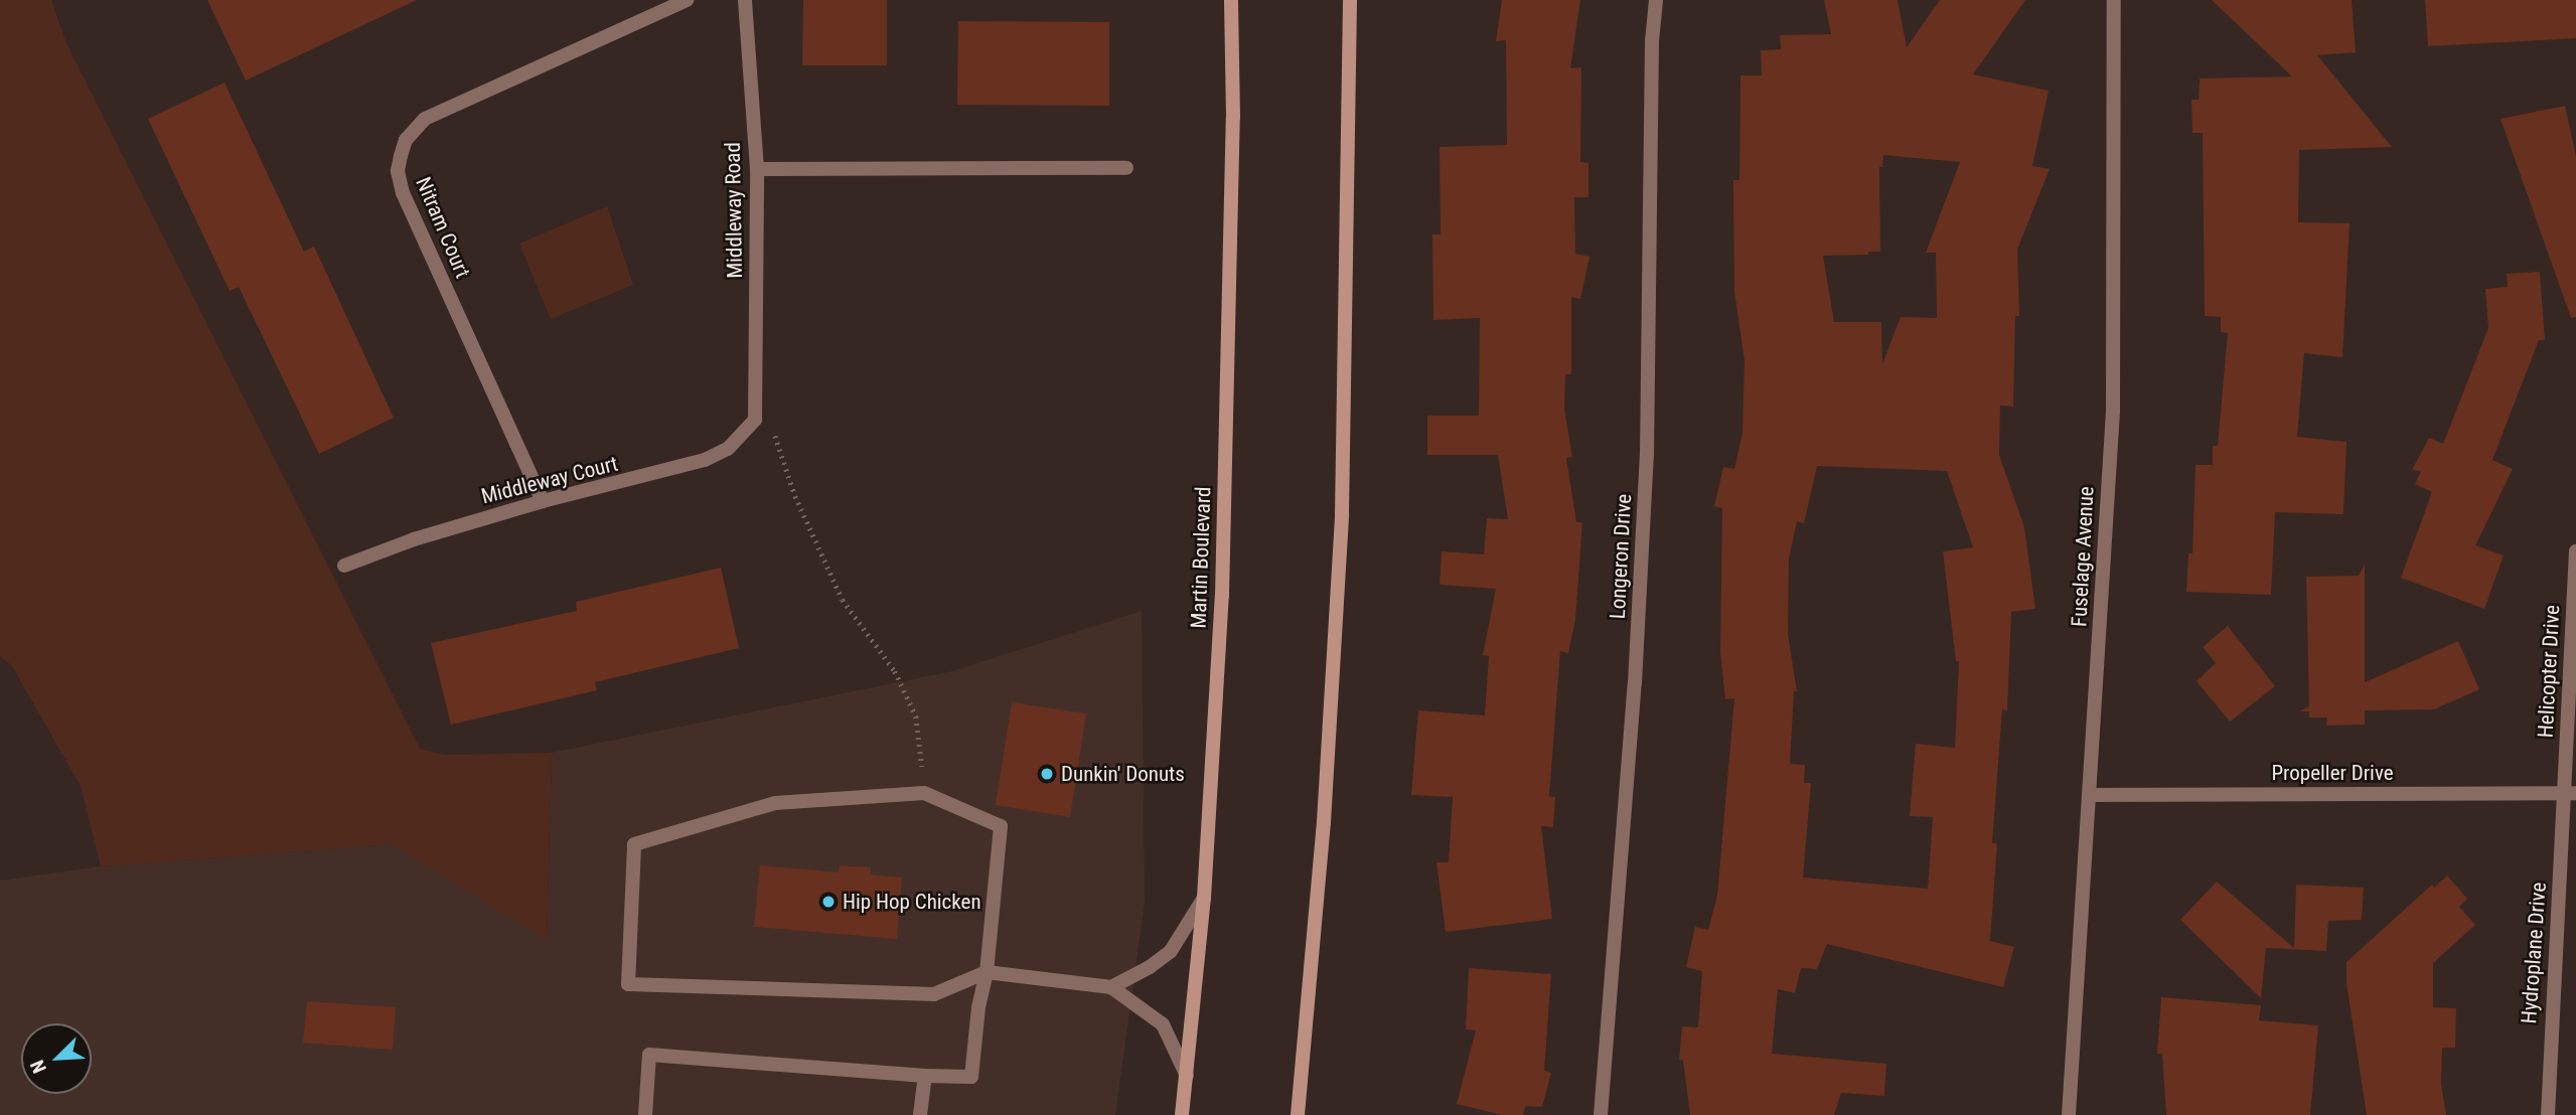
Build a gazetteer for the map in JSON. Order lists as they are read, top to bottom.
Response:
{
  "streets": {
    "main road": ["Martin Boulevard"],
    "street": [
      "Middleway Road",
      "Nitram Court",
      "Middleway Court",
      "Longeron Drive",
      "Fuselage Avenue",
      "Helicopter Drive",
      "Propeller Drive",
      "Hydroplane Drive"
    ]
  },
  "crossings": [
    ["Middleway Road", "Middleway Court"],
    ["Nitram Court", "Middleway Court"],
    ["Fuselage Avenue", "Propeller Drive"],
    ["Helicopter Drive", "Propeller Drive"],
    ["Helicopter Drive", "Hydroplane Drive"],
    ["Propeller Drive", "Hydroplane Drive"]
  ],
  "places": ["Dunkin' Donuts", "Hip Hop Chicken"],
  "north": "bottom left"
}
